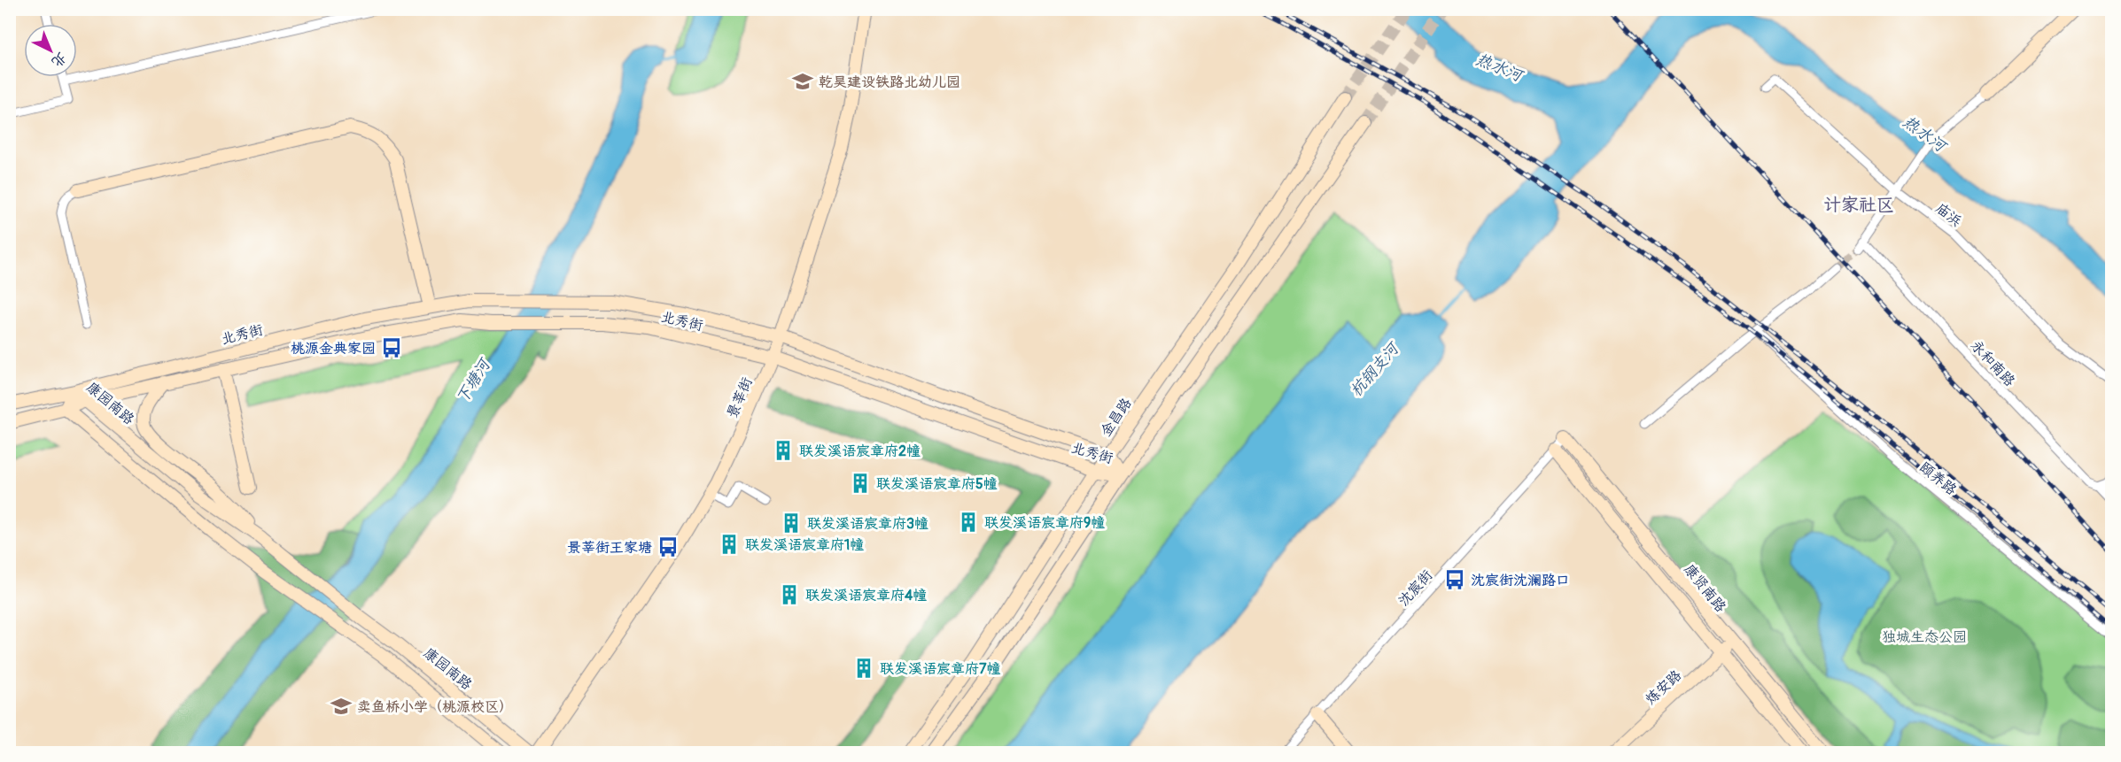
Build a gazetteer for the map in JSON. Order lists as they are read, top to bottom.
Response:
{
  "streets": {
    "main road": [
      "北秀街",
      "景莘街",
      "康园南路",
      "金昌路",
      "康贤南路",
      "炼安路"
    ],
    "street": [
      "庙浜",
      "永和南路",
      "颐养路",
      "沈宸街"
    ]
  },
  "crossings": [
    ["庙浜", "永和南路"],
    ["北秀街", "景莘街"],
    ["北秀街", "康园南路"],
    ["北秀街", "金昌路"],
    ["沈宸街", "康贤南路"],
    ["康贤南路", "炼安路"]
  ],
  "districts": ["计家社区"],
  "water": ["热水河", "杭钢支河", "下塘河"],
  "parks": ["独城生态公园"],
  "places": {
    "school or university": ["乾昊建设铁路北幼儿园", "卖鱼桥小学（桃源校区）"],
    "bus stop": ["桃源金典家园", "景莘街王家塘", "沈宸街沈澜路口"],
    "building": [
      "联发溪语宸章府2幢",
      "联发溪语宸章府5幢",
      "联发溪语宸章府9幢",
      "联发溪语宸章府3幢",
      "联发溪语宸章府1幢",
      "联发溪语宸章府4幢",
      "联发溪语宸章府7幢"
    ]
  },
  "north": "bottom right"
}
